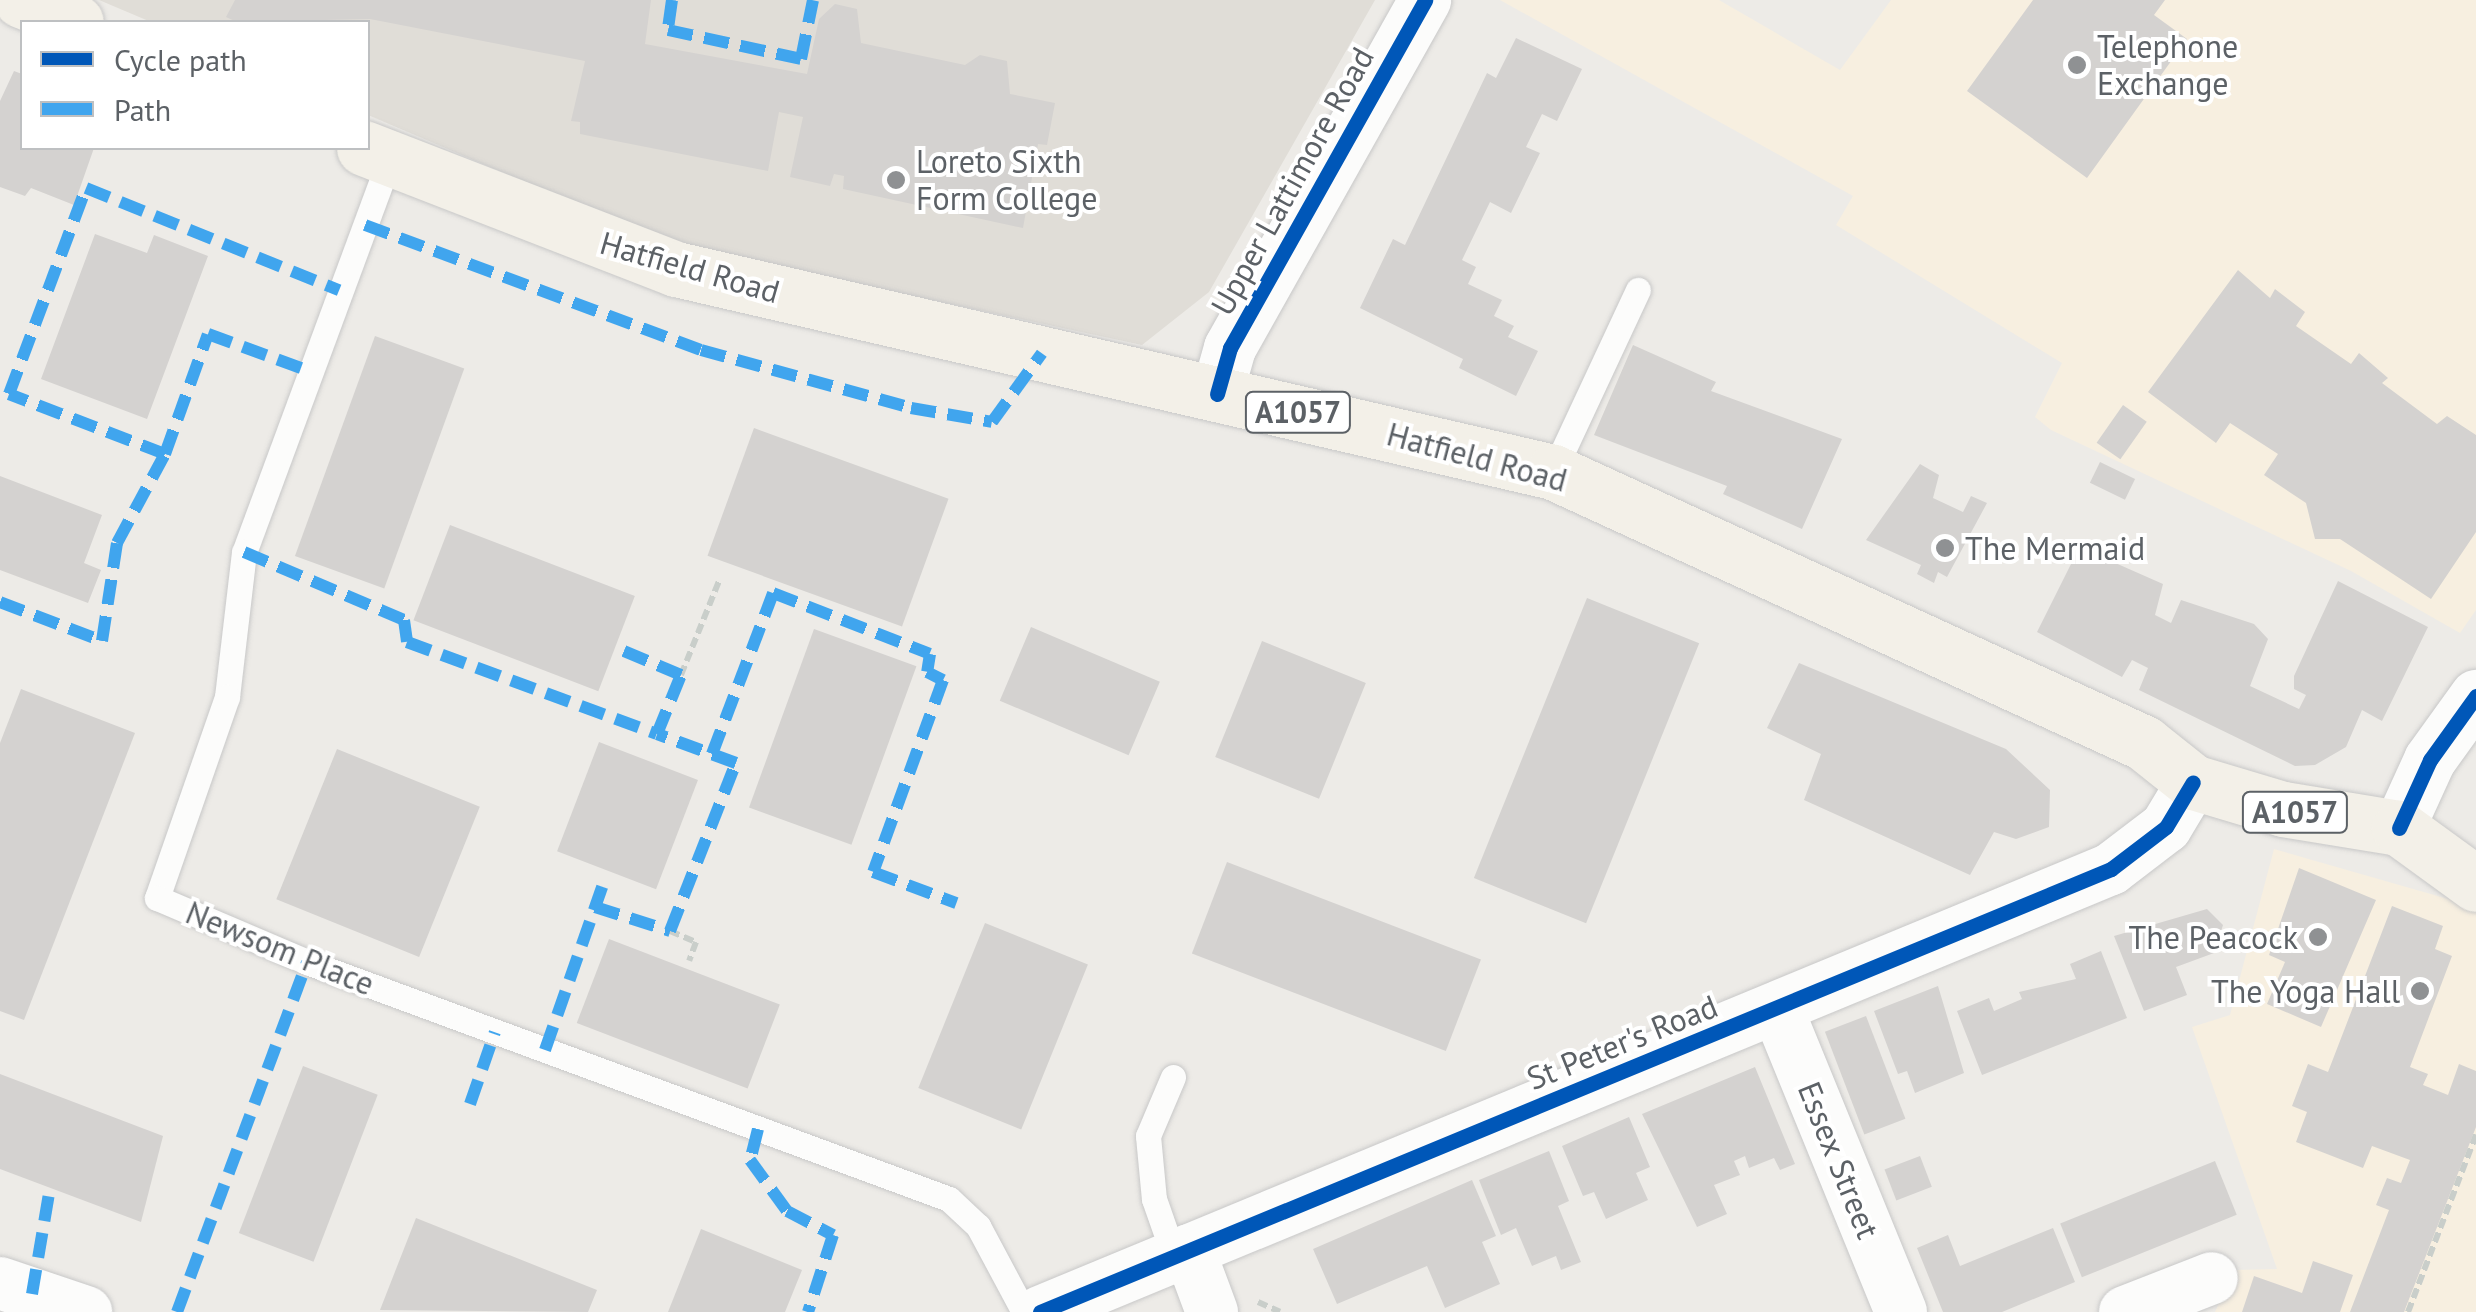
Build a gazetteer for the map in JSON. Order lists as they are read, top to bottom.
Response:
{
  "streets": {
    "main road": ["Hatfield Road", "A1057"],
    "street": ["Upper Lattimore Road", "St Peter's Road", "Essex Street"],
    "lane": ["Newsom Place"]
  },
  "crossings": [
    ["Upper Lattimore Road", "Hatfield Road"],
    ["Hatfield Road", "Newsom Place"],
    ["Hatfield Road", "St Peter's Road"],
    ["St Peter's Road", "Essex Street"]
  ],
  "places": [
    "Telephone Exchange",
    "Loreto Sixth Form College",
    "The Mermaid",
    "The Peacock",
    "The Yoga Hall"
  ],
  "legend": ["Cycle path", "Path"]
}
